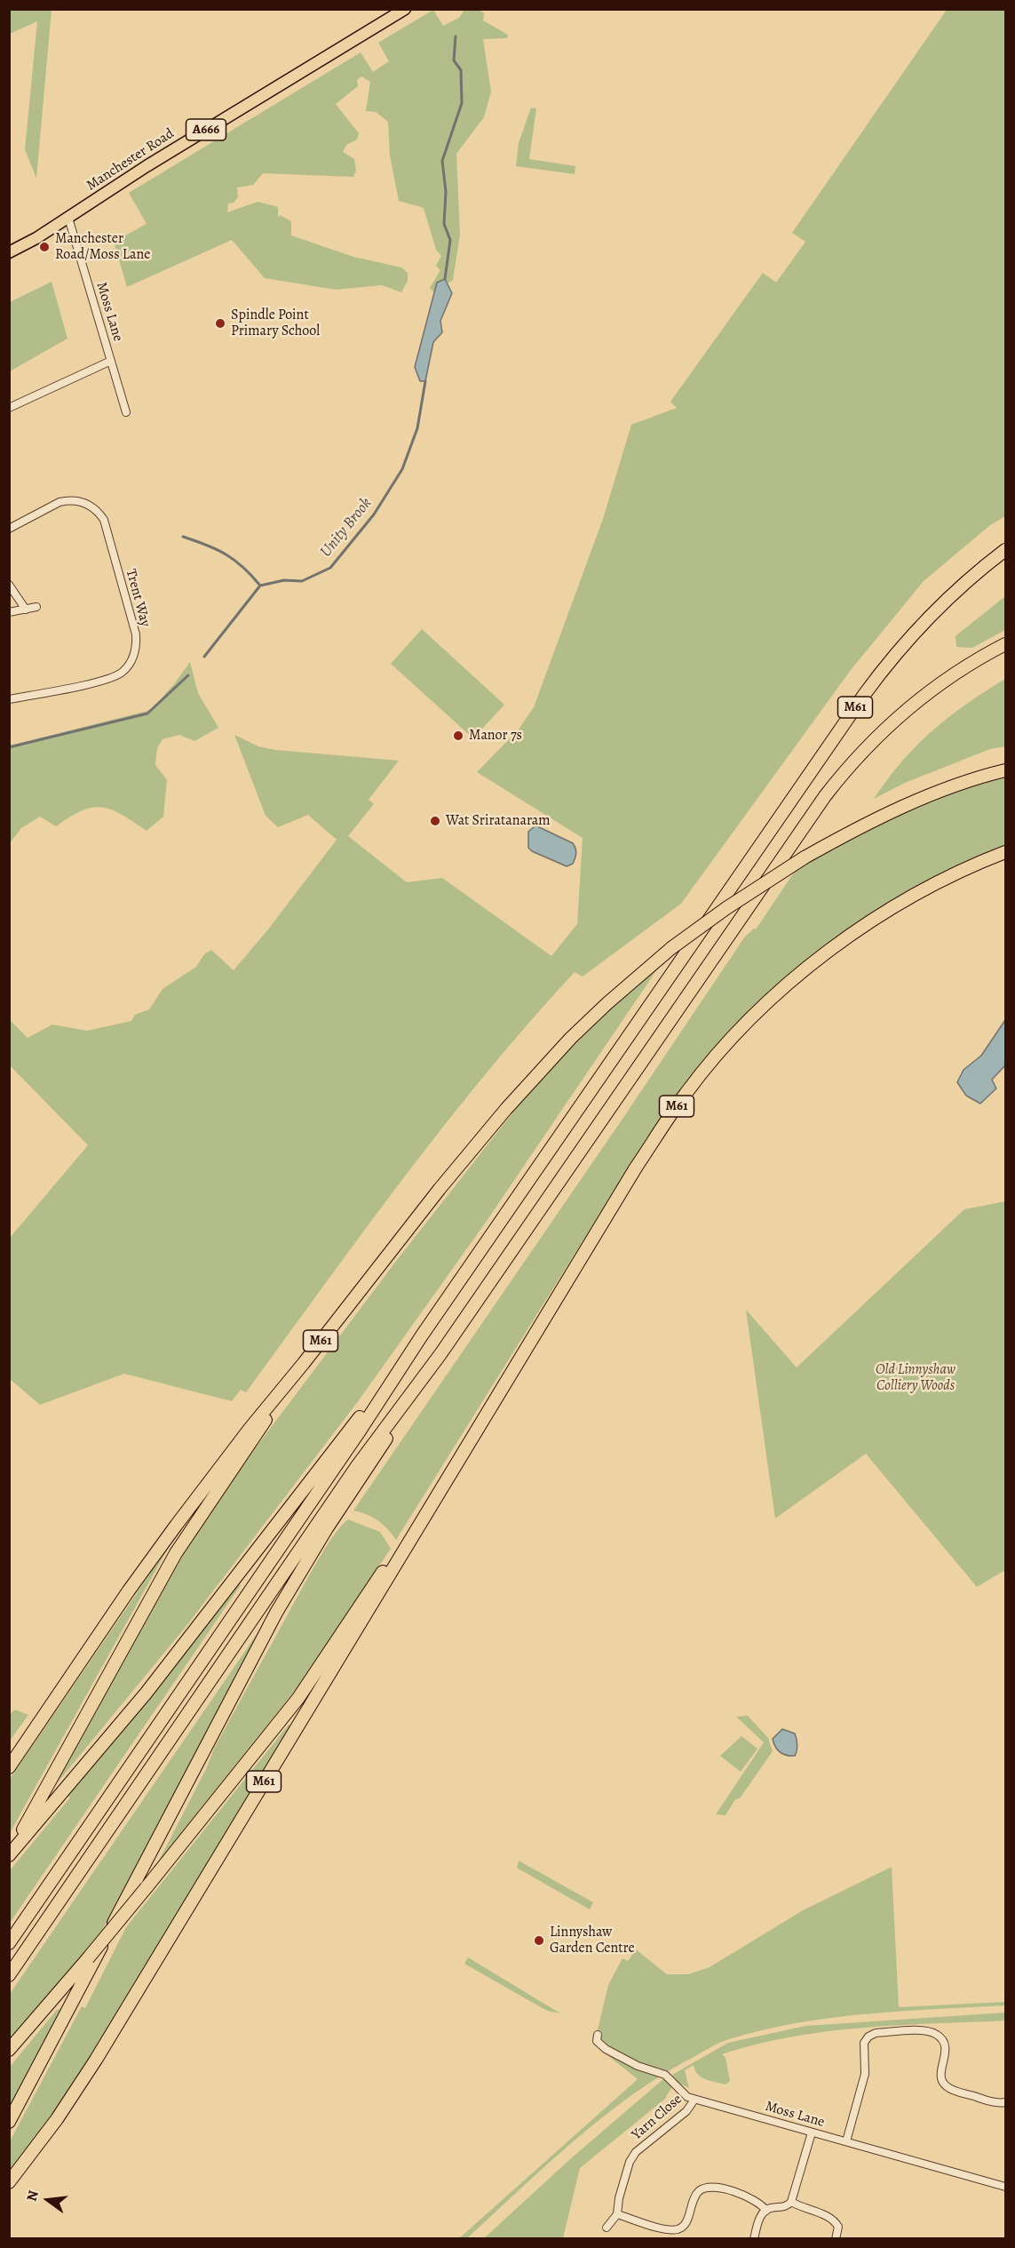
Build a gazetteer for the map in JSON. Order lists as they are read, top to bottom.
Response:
{
  "streets": {
    "highway": ["M61"],
    "main road": ["A666", "Manchester Road"],
    "street": ["Moss Lane", "Trent Way", "Yarn Close"]
  },
  "crossings": [
    ["Manchester Road", "Moss Lane"],
    ["Moss Lane", "Yarn Close"]
  ],
  "water": ["Unity Brook"],
  "parks": ["Old Linnyshaw Colliery Woods"],
  "places": [
    "Manchester Road/Moss Lane",
    "Spindle Point Primary School",
    "Manor 7s",
    "Wat Sriratanaram",
    "Linnyshaw Garden Centre"
  ],
  "north": "left"
}
